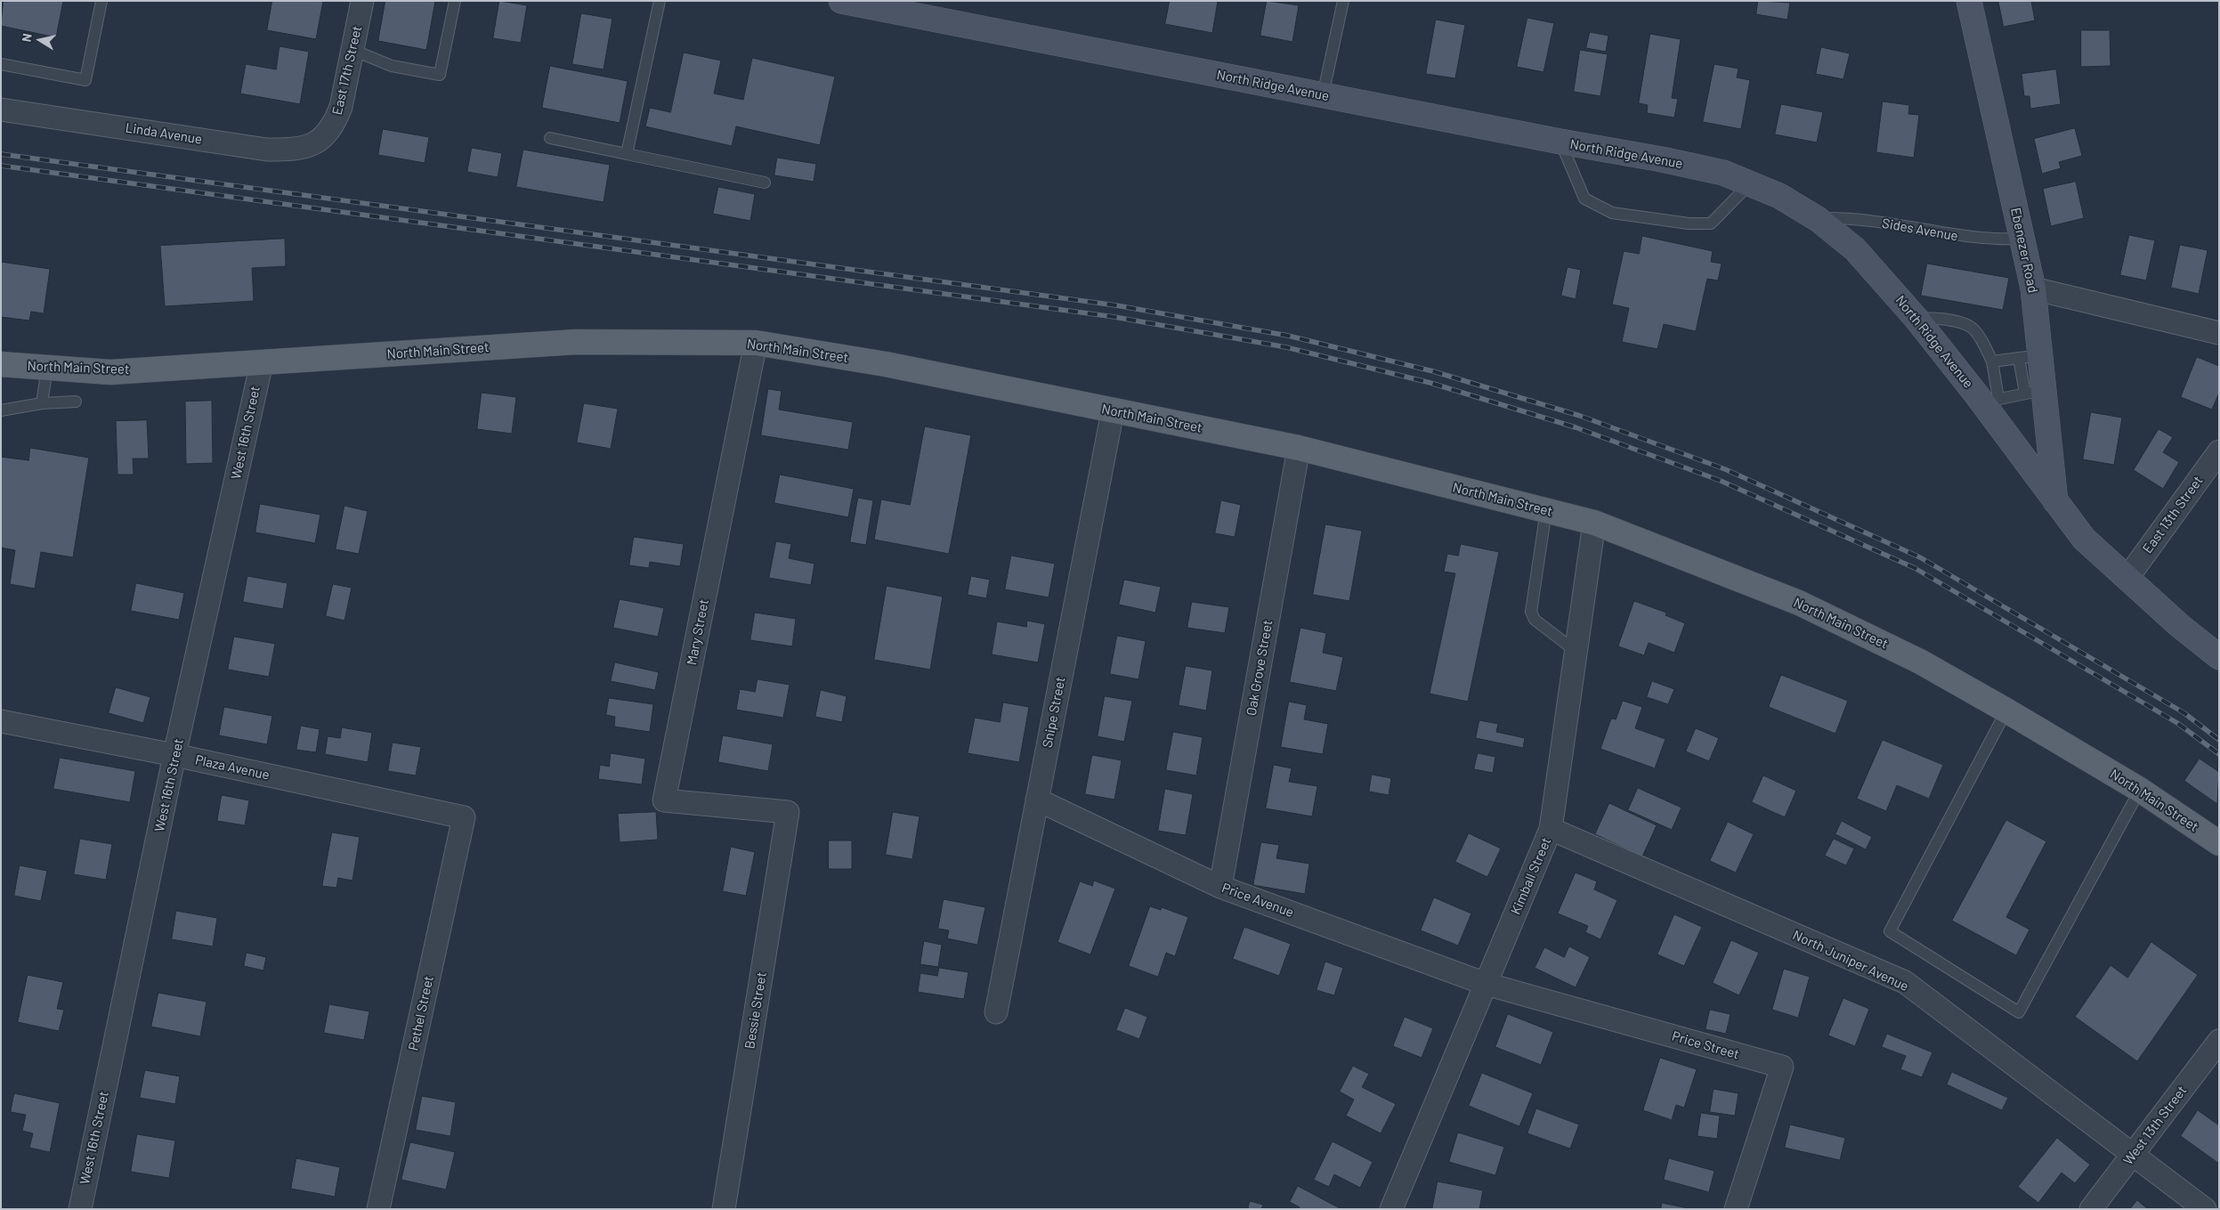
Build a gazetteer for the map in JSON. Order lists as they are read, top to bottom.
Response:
{
  "streets": {
    "main road": ["North Main Street"],
    "street": [
      "East 17th Street",
      "North Ridge Avenue",
      "Linda Avenue",
      "Ebenezer Road",
      "West 16th Street",
      "East 13th Street",
      "Mary Street",
      "Oak Grove Street",
      "Snipe Street",
      "Plaza Avenue",
      "Kimball Street",
      "Price Avenue",
      "North Juniper Avenue",
      "Bessie Street",
      "Pethel Street",
      "Price Street",
      "West 13th Street"
    ],
    "lane": ["Sides Avenue"]
  },
  "crossings": [
    ["East 17th Street", "Linda Avenue"],
    ["North Ridge Avenue", "Sides Avenue"],
    ["North Ridge Avenue", "Ebenezer Road"],
    ["North Ridge Avenue", "East 13th Street"],
    ["Sides Avenue", "Ebenezer Road"],
    ["North Main Street", "West 16th Street"],
    ["North Main Street", "Mary Street"],
    ["North Main Street", "Oak Grove Street"],
    ["North Main Street", "Snipe Street"],
    ["North Main Street", "Kimball Street"],
    ["West 16th Street", "Plaza Avenue"],
    ["Mary Street", "Bessie Street"],
    ["Oak Grove Street", "Price Avenue"],
    ["Snipe Street", "Price Avenue"],
    ["Plaza Avenue", "Pethel Street"],
    ["Kimball Street", "Price Avenue"],
    ["Kimball Street", "North Juniper Avenue"],
    ["Kimball Street", "Price Street"],
    ["Price Avenue", "Price Street"],
    ["North Juniper Avenue", "West 13th Street"]
  ],
  "north": "left"
}
